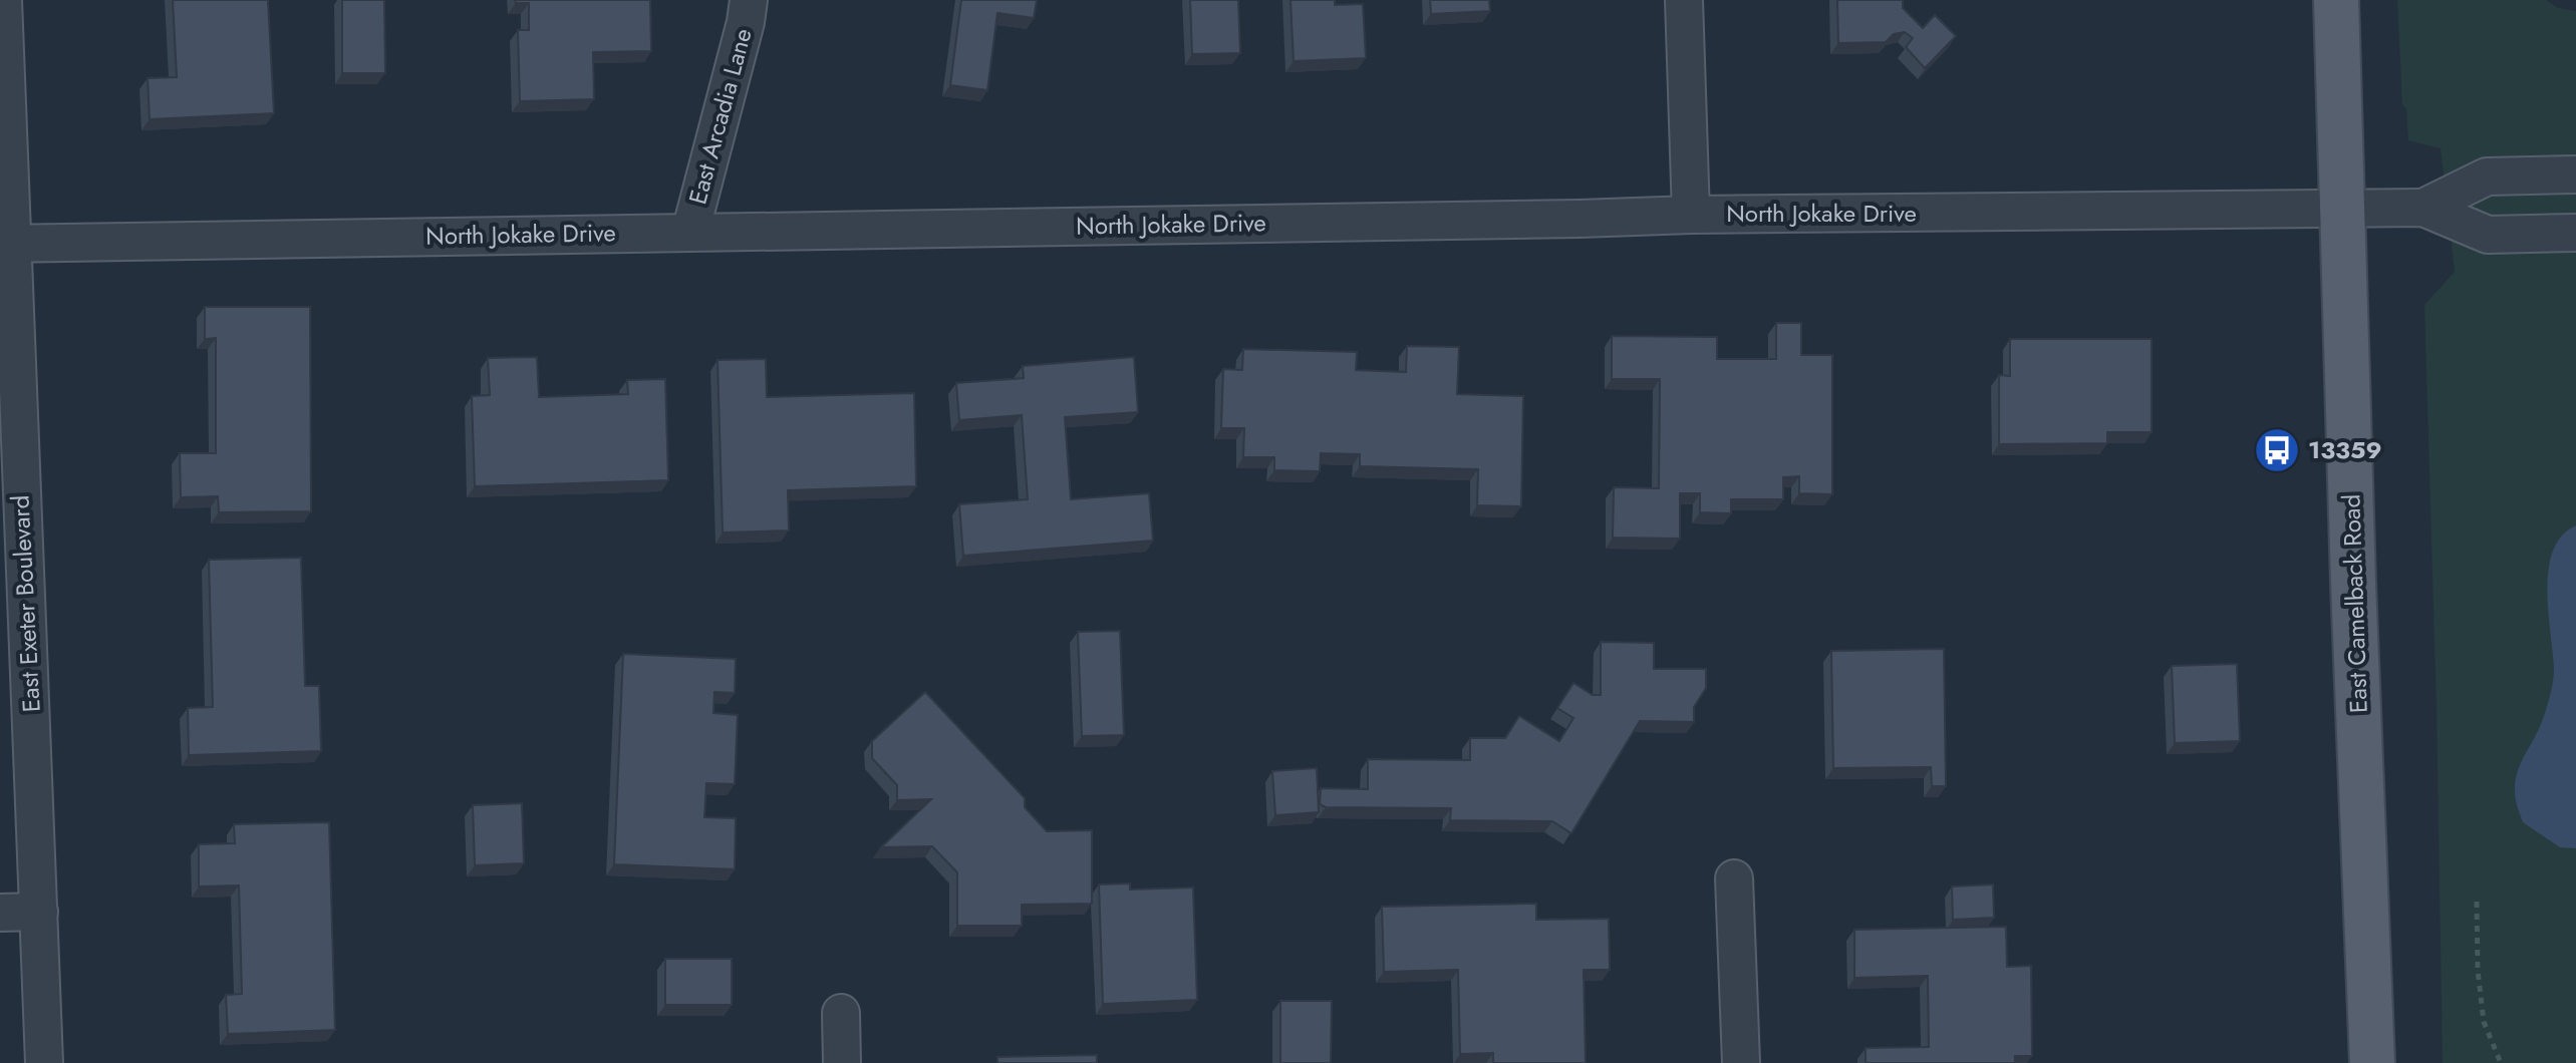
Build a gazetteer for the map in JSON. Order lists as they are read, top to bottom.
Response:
{
  "streets": {
    "main road": ["East Camelback Road"],
    "street": ["East Arcadia Lane", "North Jokake Drive", "East Exeter Boulevard"]
  },
  "crossings": [
    ["East Arcadia Lane", "North Jokake Drive"],
    ["North Jokake Drive", "East Exeter Boulevard"],
    ["North Jokake Drive", "East Camelback Road"]
  ],
  "places": {
    "bus stop": ["13359"]
  }
}
